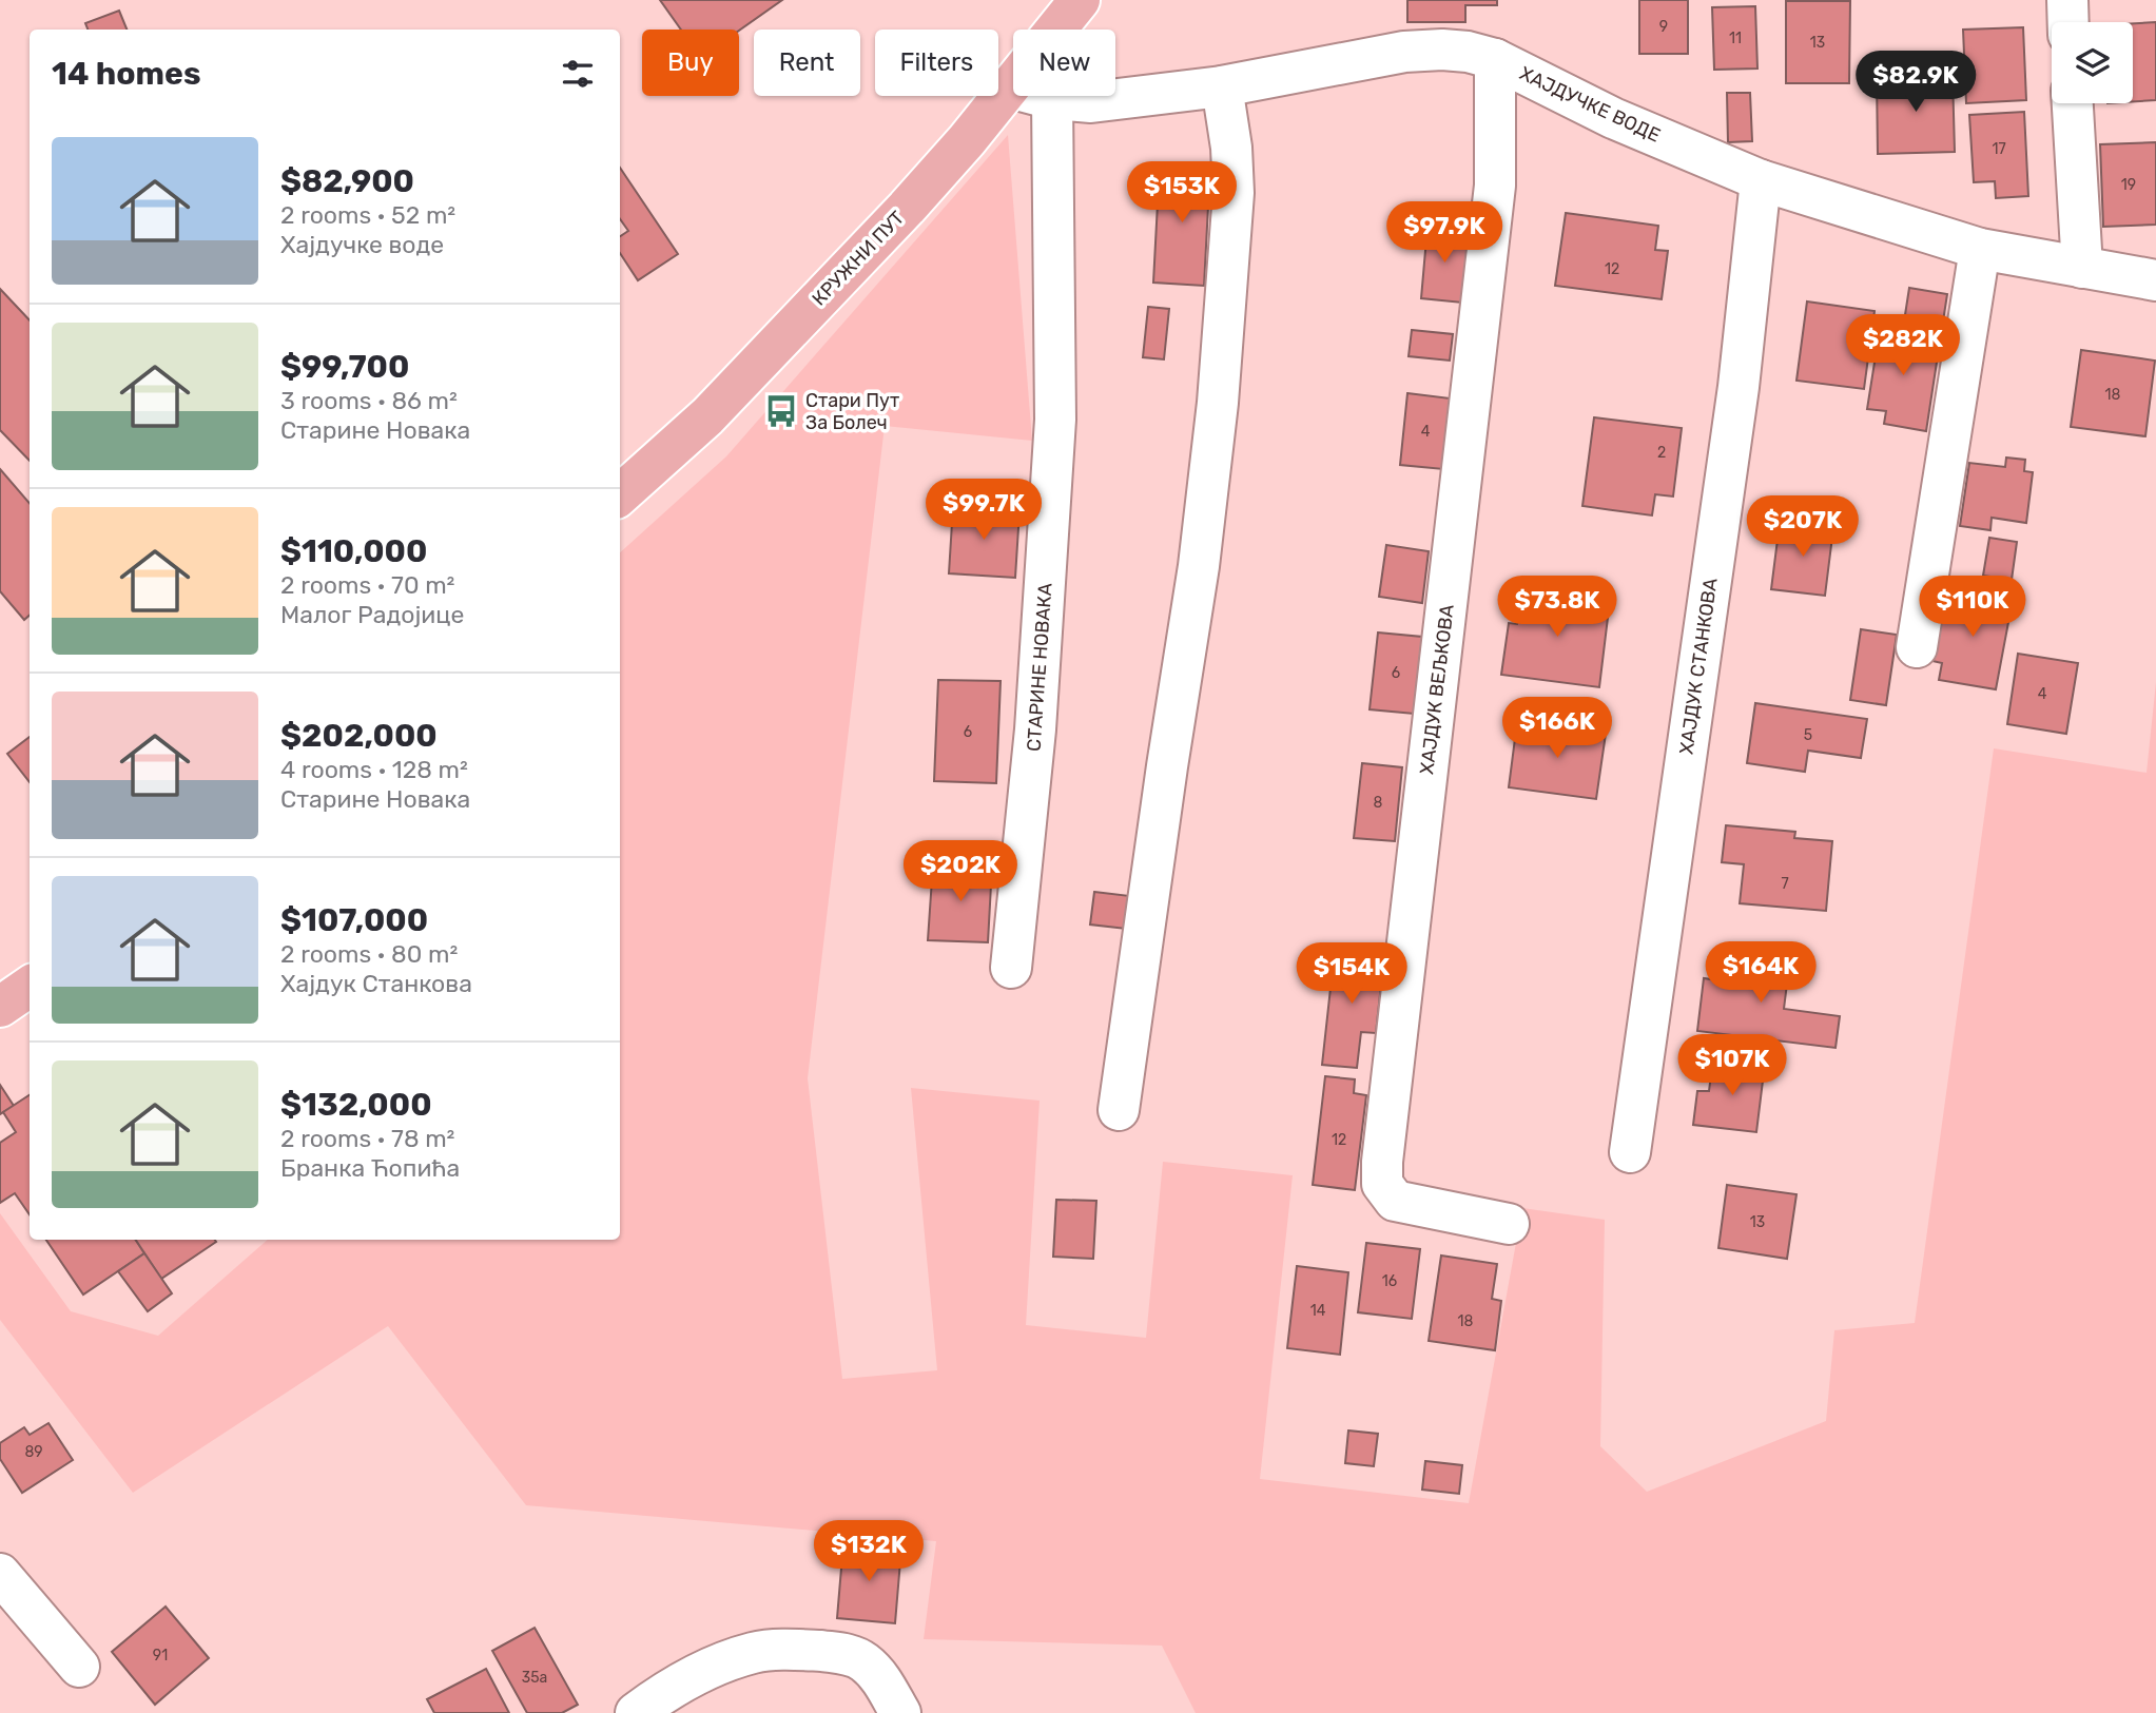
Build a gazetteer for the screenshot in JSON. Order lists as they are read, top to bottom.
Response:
{
  "streets": {
    "main road": ["КРУЖНИ ПУТ"],
    "street": [
      "ХАЈДУЧКЕ ВОДЕ",
      "ХАЈДУК СТАНКОВА",
      "СТАРИНЕ НОВАКА",
      "ХАЈДУК ВЕЉКОВА"
    ]
  },
  "crossings": [
    ["ХАЈДУЧКЕ ВОДЕ", "ХАЈДУК СТАНКОВА"],
    ["ХАЈДУЧКЕ ВОДЕ", "СТАРИНЕ НОВАКА"],
    ["ХАЈДУЧКЕ ВОДЕ", "ХАЈДУК ВЕЉКОВА"]
  ],
  "places": {
    "bus stop": ["Стари Пут За Болеч"]
  },
  "house_numbers": [
    "9",
    "11",
    "13",
    "17",
    "19",
    "12",
    "18",
    "4",
    "2",
    "6",
    "4",
    "6",
    "5",
    "8",
    "7",
    "12",
    "13",
    "16",
    "14",
    "18",
    "89",
    "91",
    "35a"
  ],
  "page": {
    "chip": [
      "Buy",
      "Rent",
      "Filters",
      "New"
    ],
    "heading": "14 homes",
    "price": [
      "$82.9K",
      "$153K",
      "$97.9K",
      "$282K",
      "$99.7K",
      "$207K",
      "$73.8K",
      "$110K",
      "$166K",
      "$202K",
      "$164K",
      "$154K",
      "$107K",
      "$132K"
    ],
    "list": [
      {
        "name": "$82,900",
        "note": "2 rooms · 52 m² · Хајдучке воде"
      },
      {
        "name": "$99,700",
        "note": "3 rooms · 86 m² · Старине Новака"
      },
      {
        "name": "$110,000",
        "note": "2 rooms · 70 m² · Малог Радојице"
      },
      {
        "name": "$202,000",
        "note": "4 rooms · 128 m² · Старине Новака"
      },
      {
        "name": "$107,000",
        "note": "2 rooms · 80 m² · Хајдук Станкова"
      },
      {
        "name": "$132,000",
        "note": "2 rooms · 78 m² · Бранка Ћопића"
      }
    ]
  }
}
